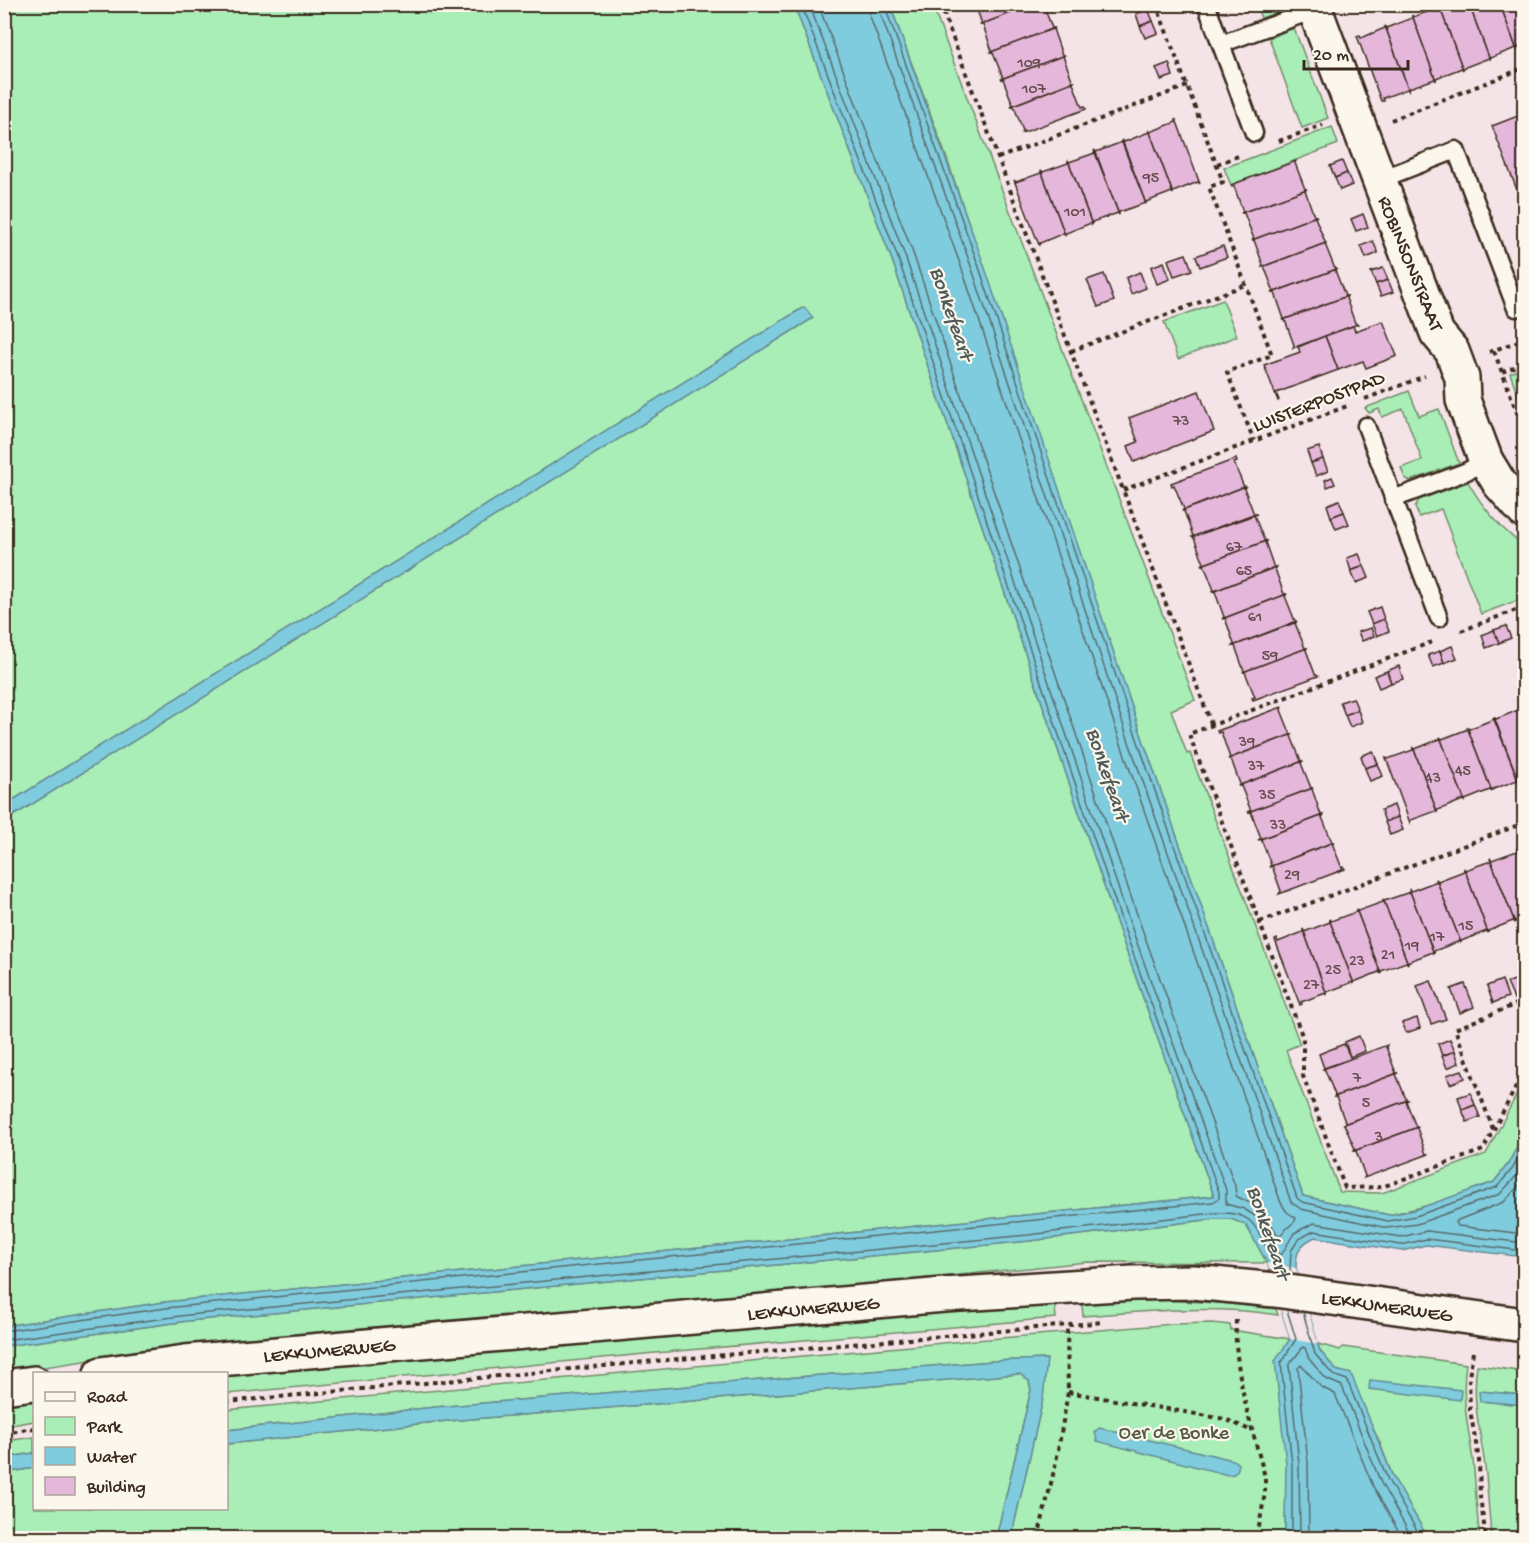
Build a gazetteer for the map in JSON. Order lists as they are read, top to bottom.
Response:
{
  "streets": {
    "main road": ["ROBINSONSTRAAT", "LEKKUMERWEG"],
    "path": ["LUISTERPOSTPAD"]
  },
  "crossings": [
    ["ROBINSONSTRAAT", "LUISTERPOSTPAD"]
  ],
  "water": ["Bonkefeart"],
  "parks": ["Oer de Bonke"],
  "house_numbers": [
    "109",
    "107",
    "95",
    "101",
    "73",
    "67",
    "65",
    "61",
    "59",
    "39",
    "37",
    "45",
    "43",
    "35",
    "33",
    "29",
    "15",
    "17",
    "19",
    "21",
    "23",
    "25",
    "27",
    "7",
    "5",
    "3"
  ],
  "legend": [
    "Road",
    "Park",
    "Water",
    "Building"
  ],
  "scale_bar": "20 m"
}
